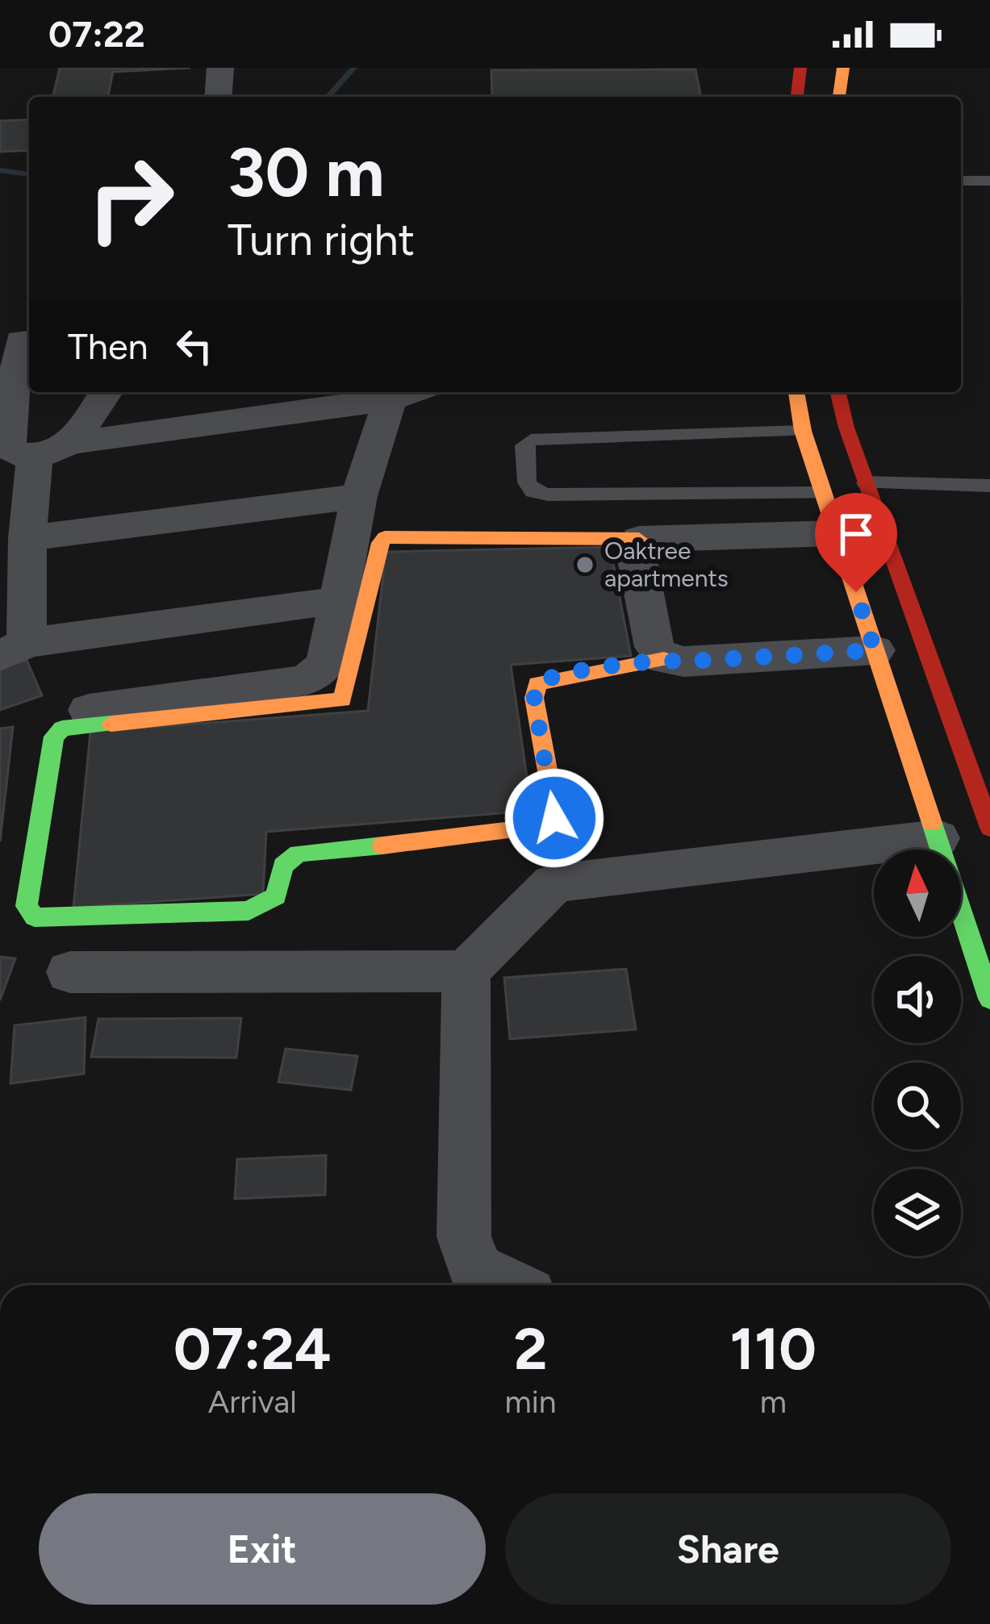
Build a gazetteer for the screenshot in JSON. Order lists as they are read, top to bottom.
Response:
{
  "places": ["Oaktree apartments"],
  "north": "top",
  "page": {
    "status": "07:22",
    "turn": ["30 m", "Turn right"],
    "then": "Then",
    "eta": [
      "07:24",
      "Arrival",
      "2",
      "min",
      "110",
      "m"
    ],
    "buttons": ["Exit", "Share"]
  }
}
